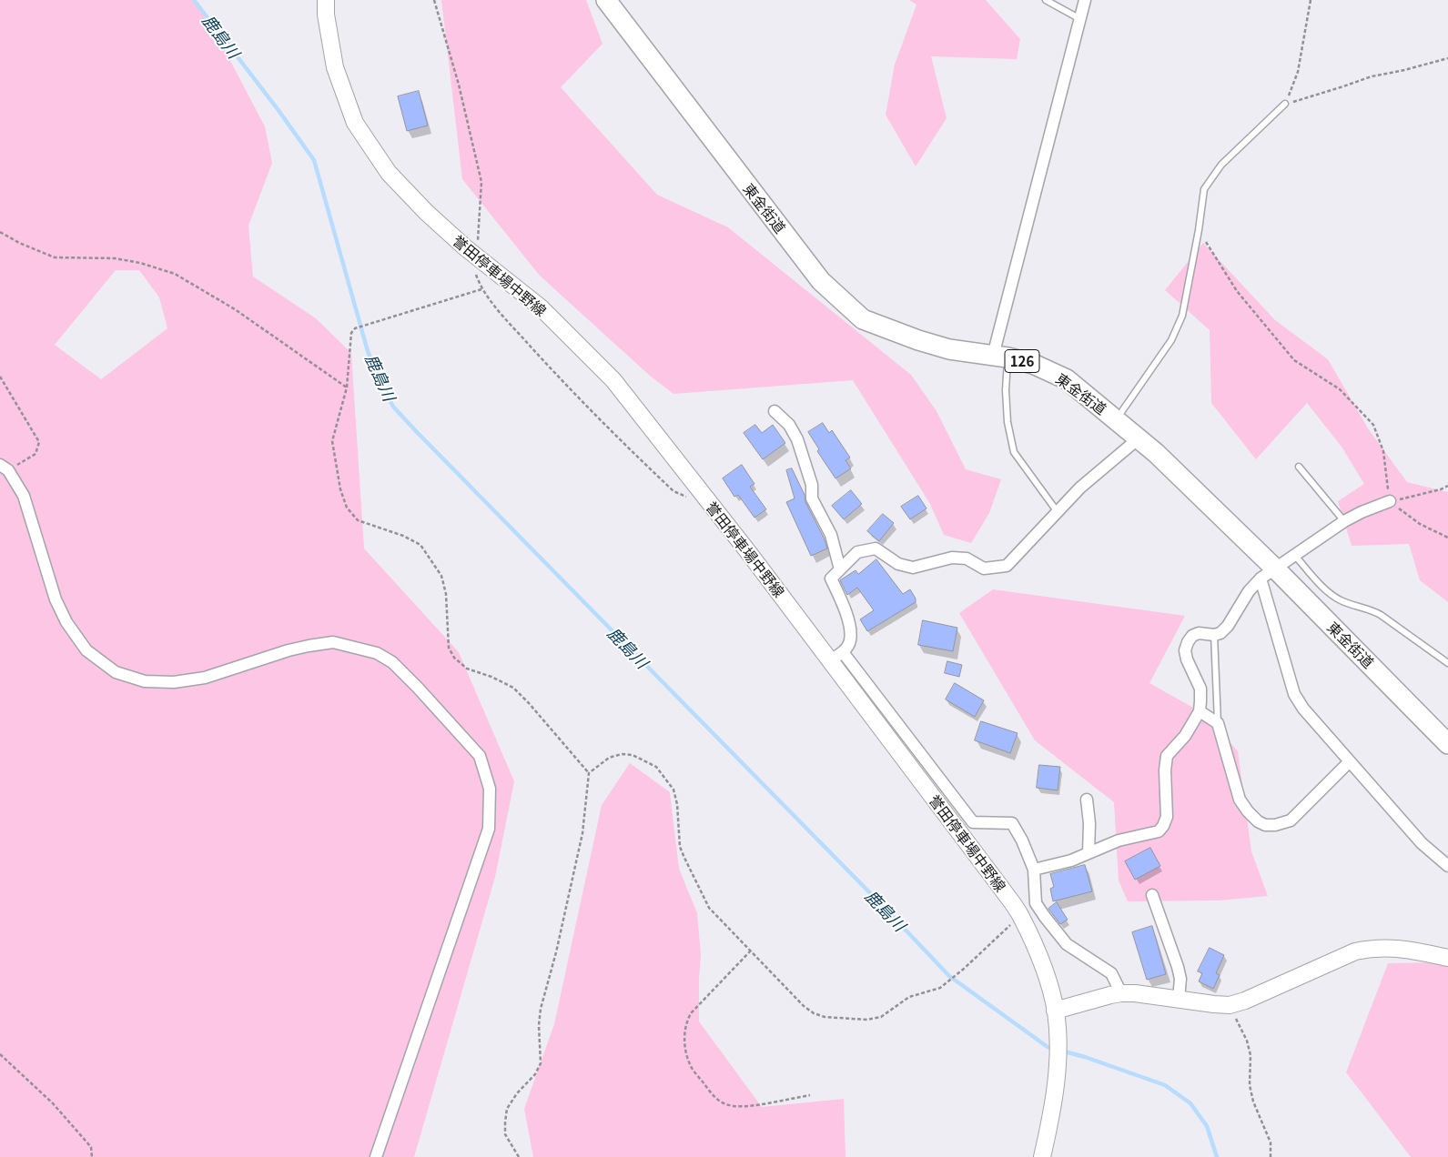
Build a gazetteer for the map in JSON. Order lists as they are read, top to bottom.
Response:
{
  "streets": {
    "highway": ["東金街道", "126"],
    "main road": ["誉田停車場中野線"]
  },
  "water": ["鹿島川"]
}
